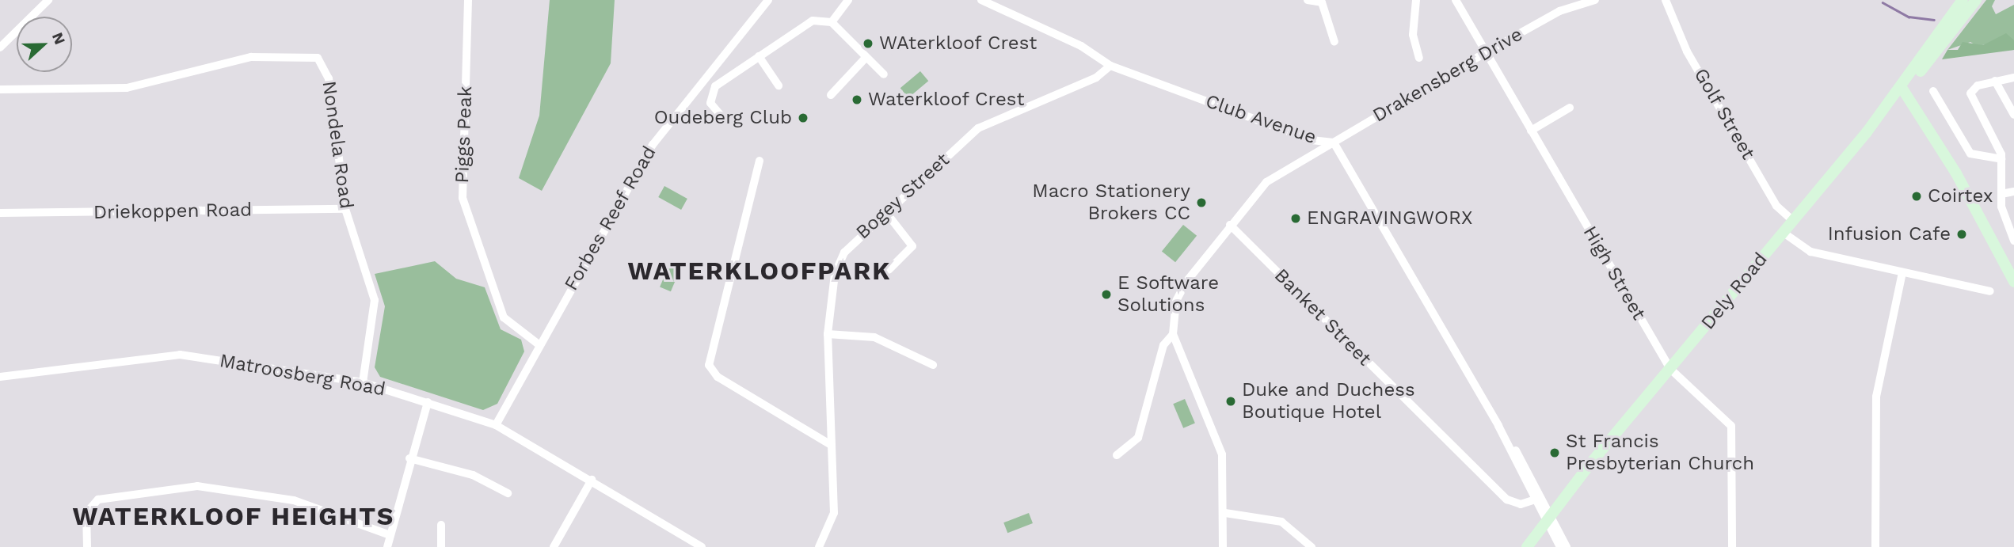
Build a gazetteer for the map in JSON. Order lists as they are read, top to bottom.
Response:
{
  "streets": {
    "street": [
      "Drakensberg Drive",
      "Golf Street",
      "Club Avenue",
      "Piggs Peak",
      "Nondela Road",
      "Bogey Street",
      "Driekoppen Road",
      "Forbes Reef Road",
      "High Street",
      "Dely Road",
      "Banket Street",
      "Matroosberg Road"
    ]
  },
  "crossings": [
    ["Drakensberg Drive", "Club Avenue"],
    ["Drakensberg Drive", "High Street"],
    ["Drakensberg Drive", "Banket Street"],
    ["Golf Street", "Dely Road"],
    ["Club Avenue", "Bogey Street"],
    ["Club Avenue", "Dely Road"],
    ["Club Avenue", "Banket Street"],
    ["Piggs Peak", "Forbes Reef Road"],
    ["Nondela Road", "Driekoppen Road"],
    ["Nondela Road", "Matroosberg Road"],
    ["Forbes Reef Road", "Matroosberg Road"],
    ["High Street", "Dely Road"]
  ],
  "districts": ["WATERKLOOFPARK", "WATERKLOOF HEIGHTS"],
  "places": [
    "WAterkloof Crest",
    "Waterkloof Crest",
    "Oudeberg Club",
    "Coirtex",
    "Macro Stationery Brokers CC",
    "ENGRAVINGWORX",
    "Infusion Cafe",
    "E Software Solutions",
    "Duke and Duchess Boutique Hotel",
    "St Francis Presbyterian Church"
  ],
  "north": "right"
}
